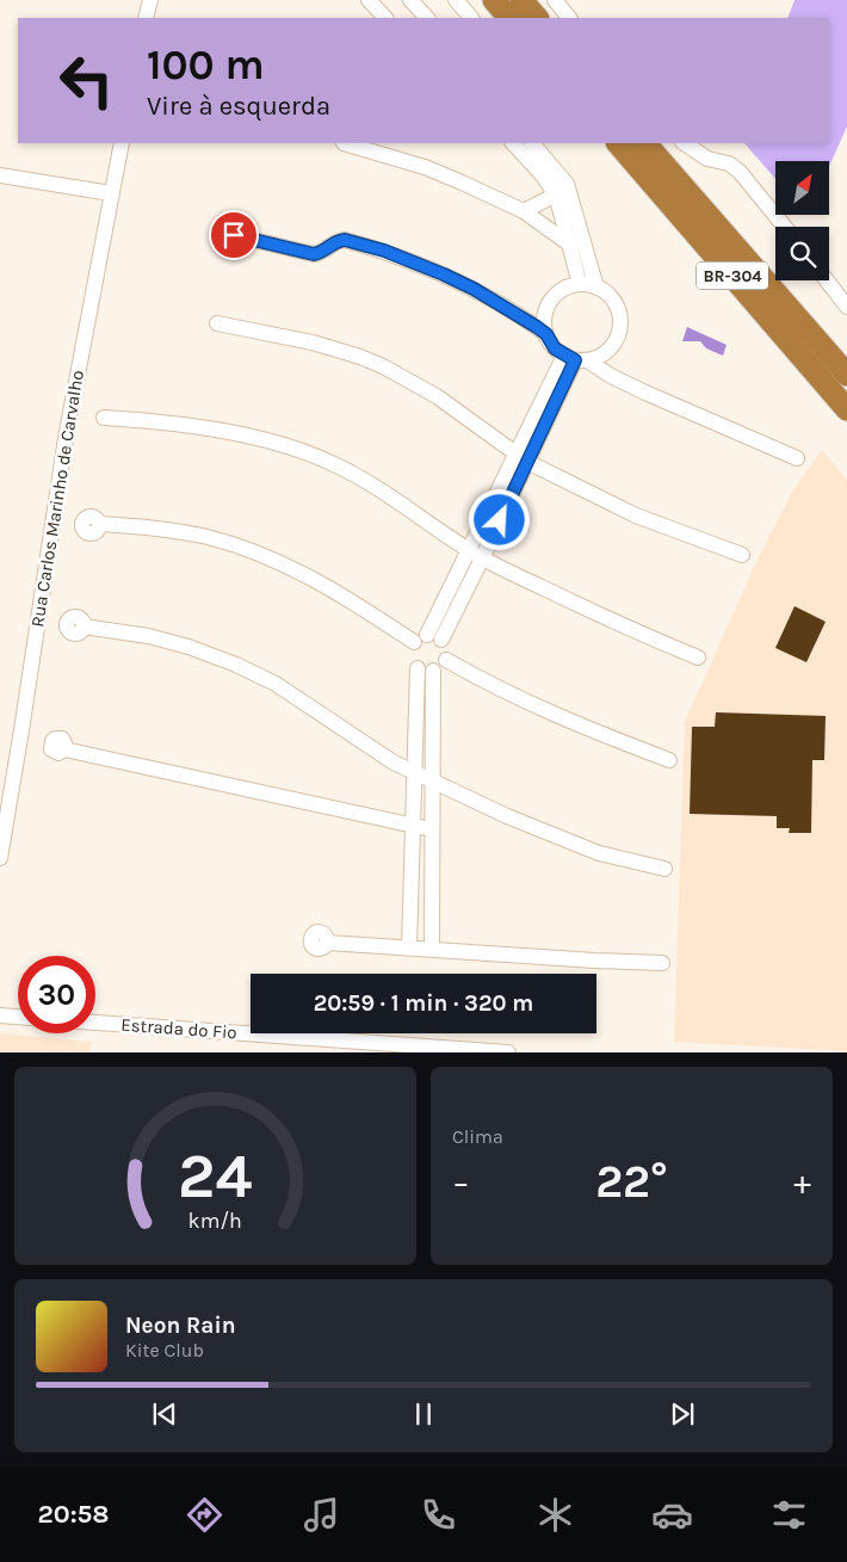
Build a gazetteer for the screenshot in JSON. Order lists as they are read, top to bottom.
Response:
{
  "streets": {
    "highway": ["BR-304"],
    "street": ["Rua Carlos Marinho de Carvalho", "Estrada do Fio"]
  },
  "north": "top right",
  "page": {
    "turn": ["100 m", "Vire à esquerda"],
    "limit": "30",
    "trip": "20:59 · 1 min · 320 m",
    "tile": "Clima",
    "heat": ["−", "22°", "+"],
    "song": ["Neon Rain", "Kite Club"],
    "tabs": "20:58",
    "gauge": ["24", "km/h"]
  }
}
